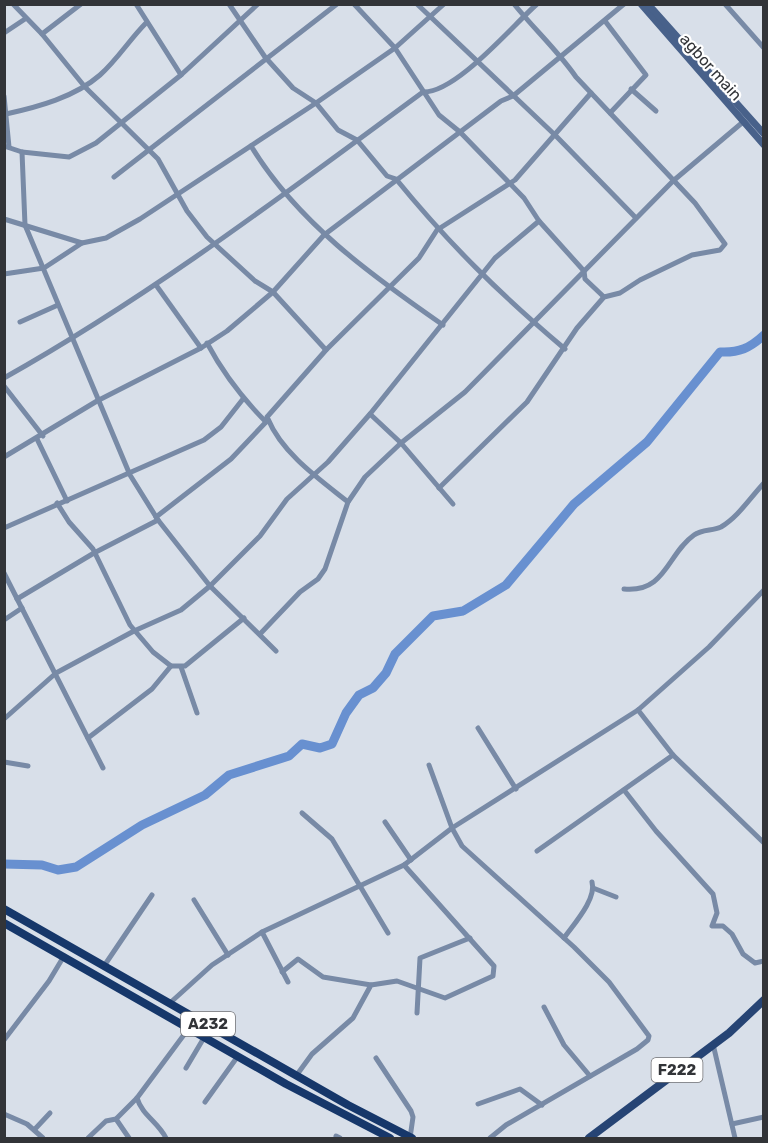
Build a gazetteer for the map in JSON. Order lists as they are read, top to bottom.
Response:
{
  "streets": {
    "highway": ["A232"],
    "main road": ["agbor main", "F222"]
  }
}
